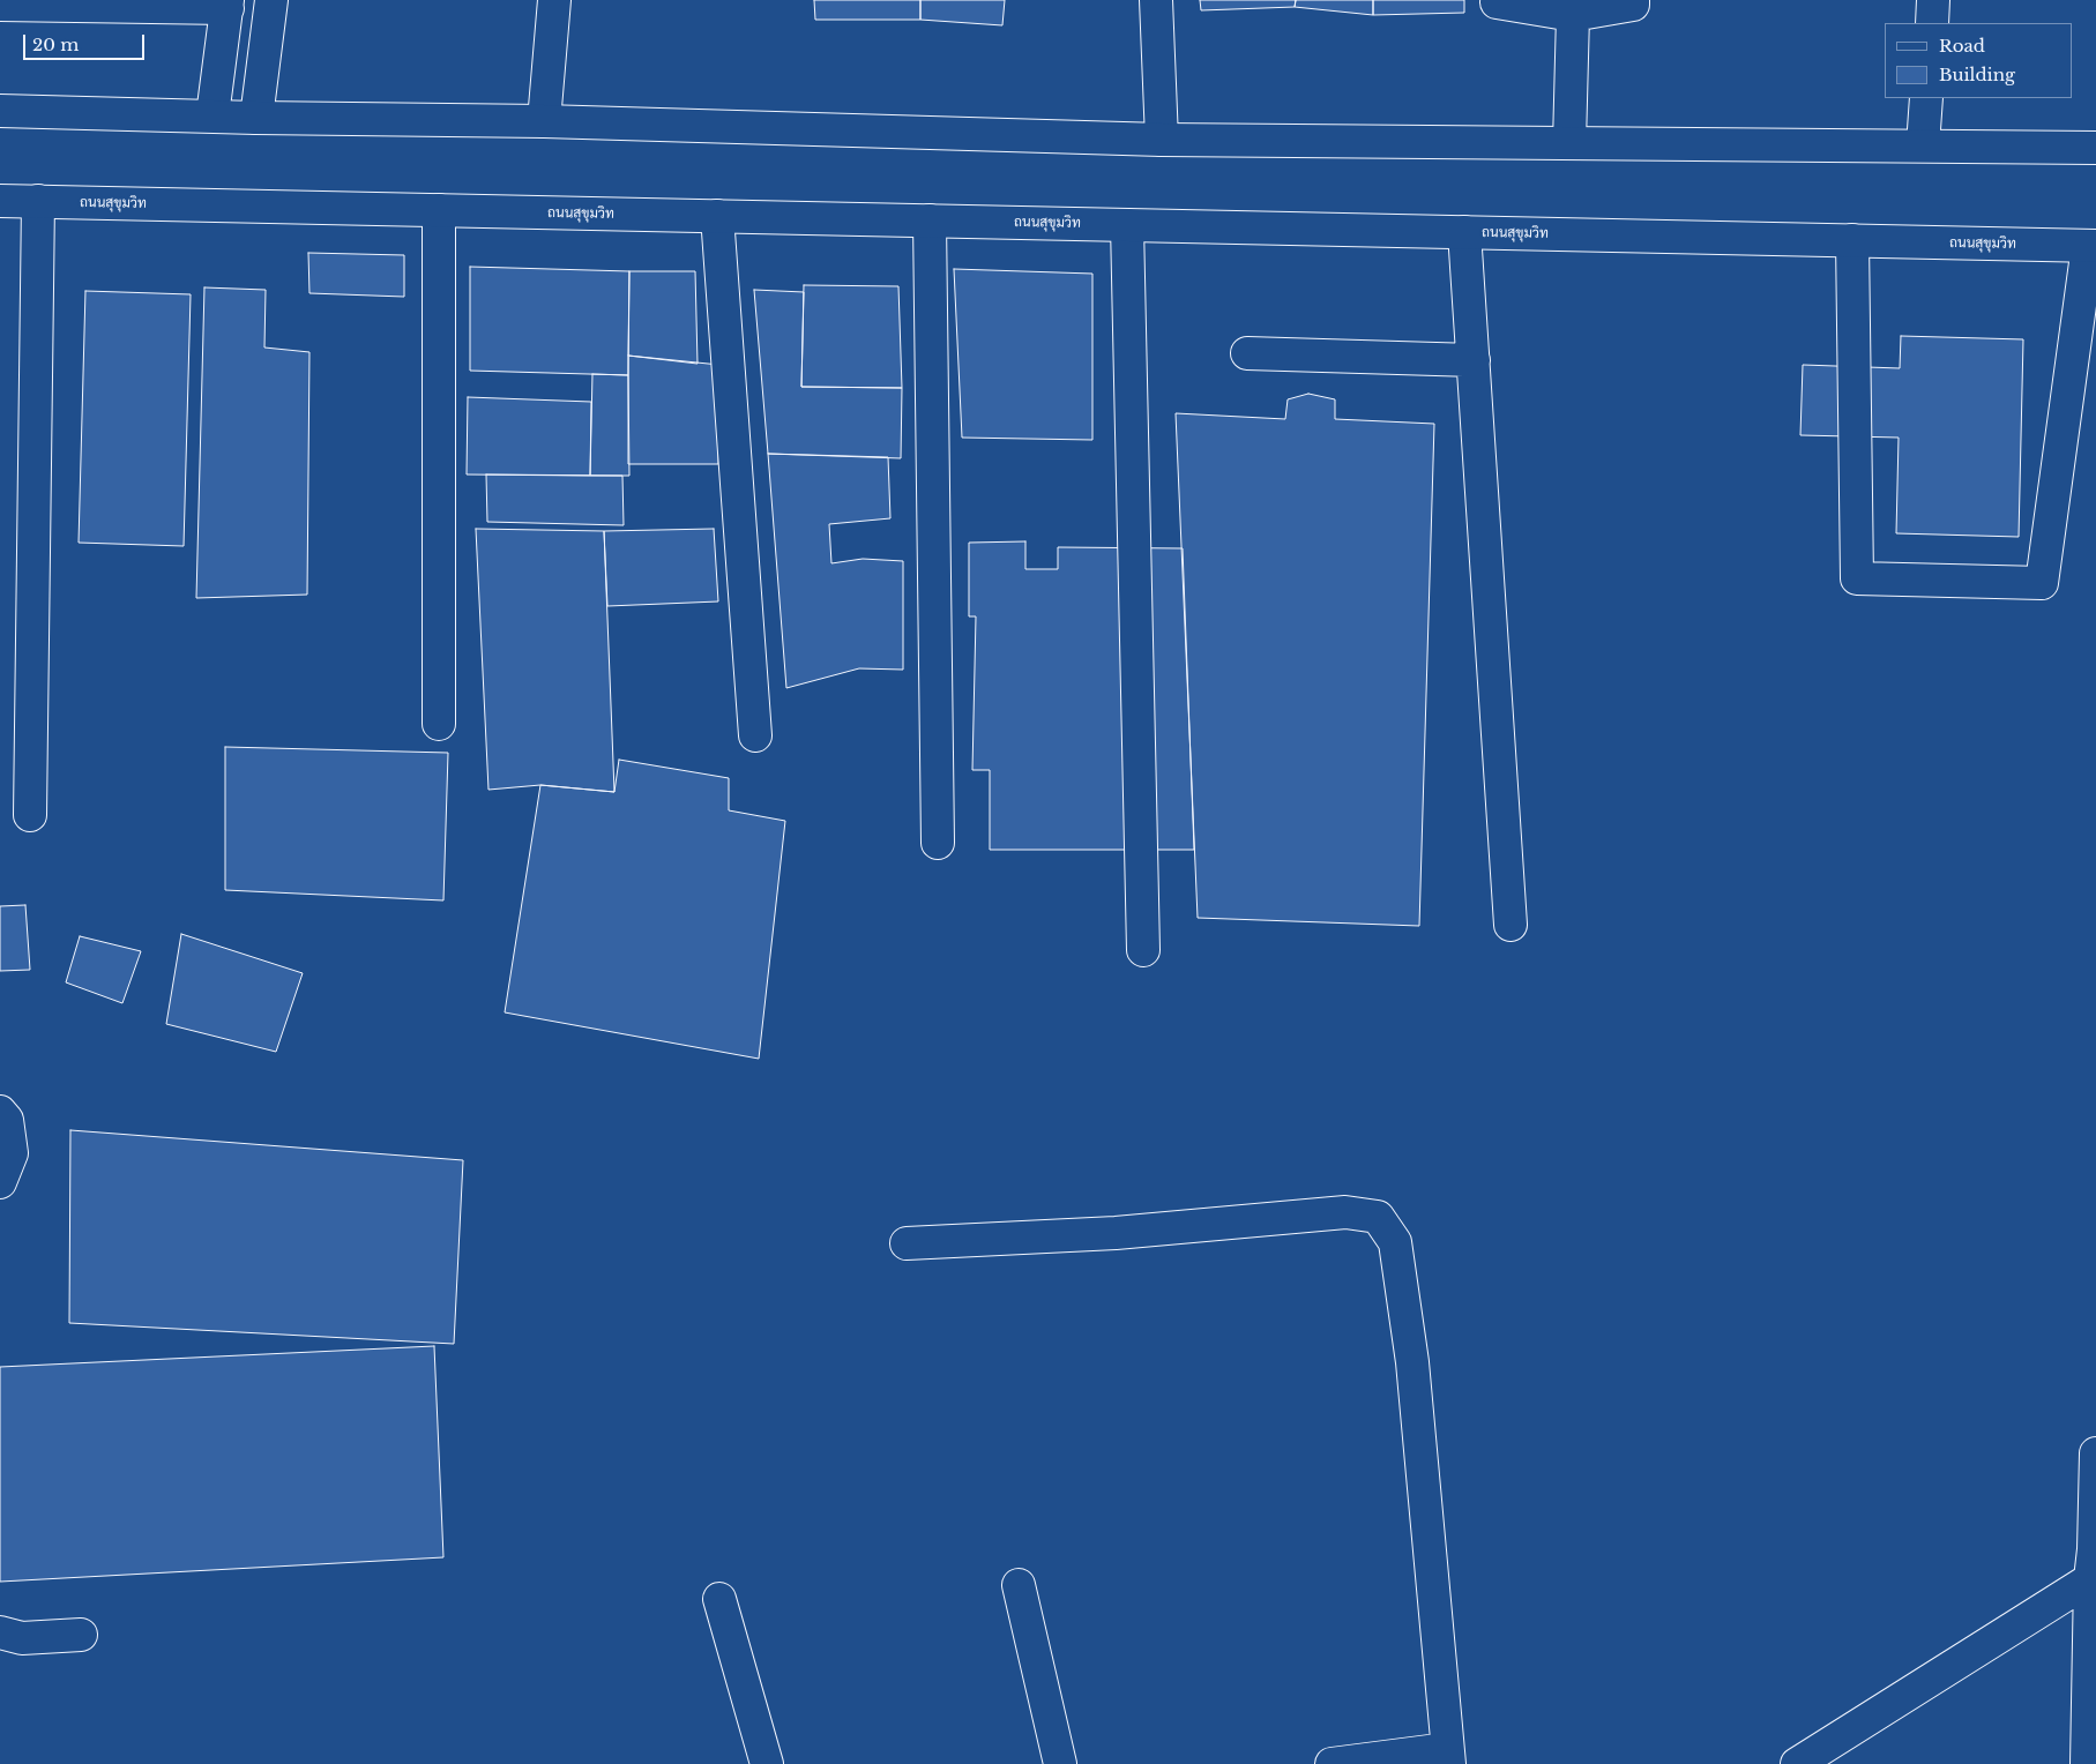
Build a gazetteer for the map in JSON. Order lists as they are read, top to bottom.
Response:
{
  "streets": {
    "main road": ["ถนนสุขุมวิท"]
  },
  "legend": ["Road", "Building"],
  "scale_bar": "20 m"
}
